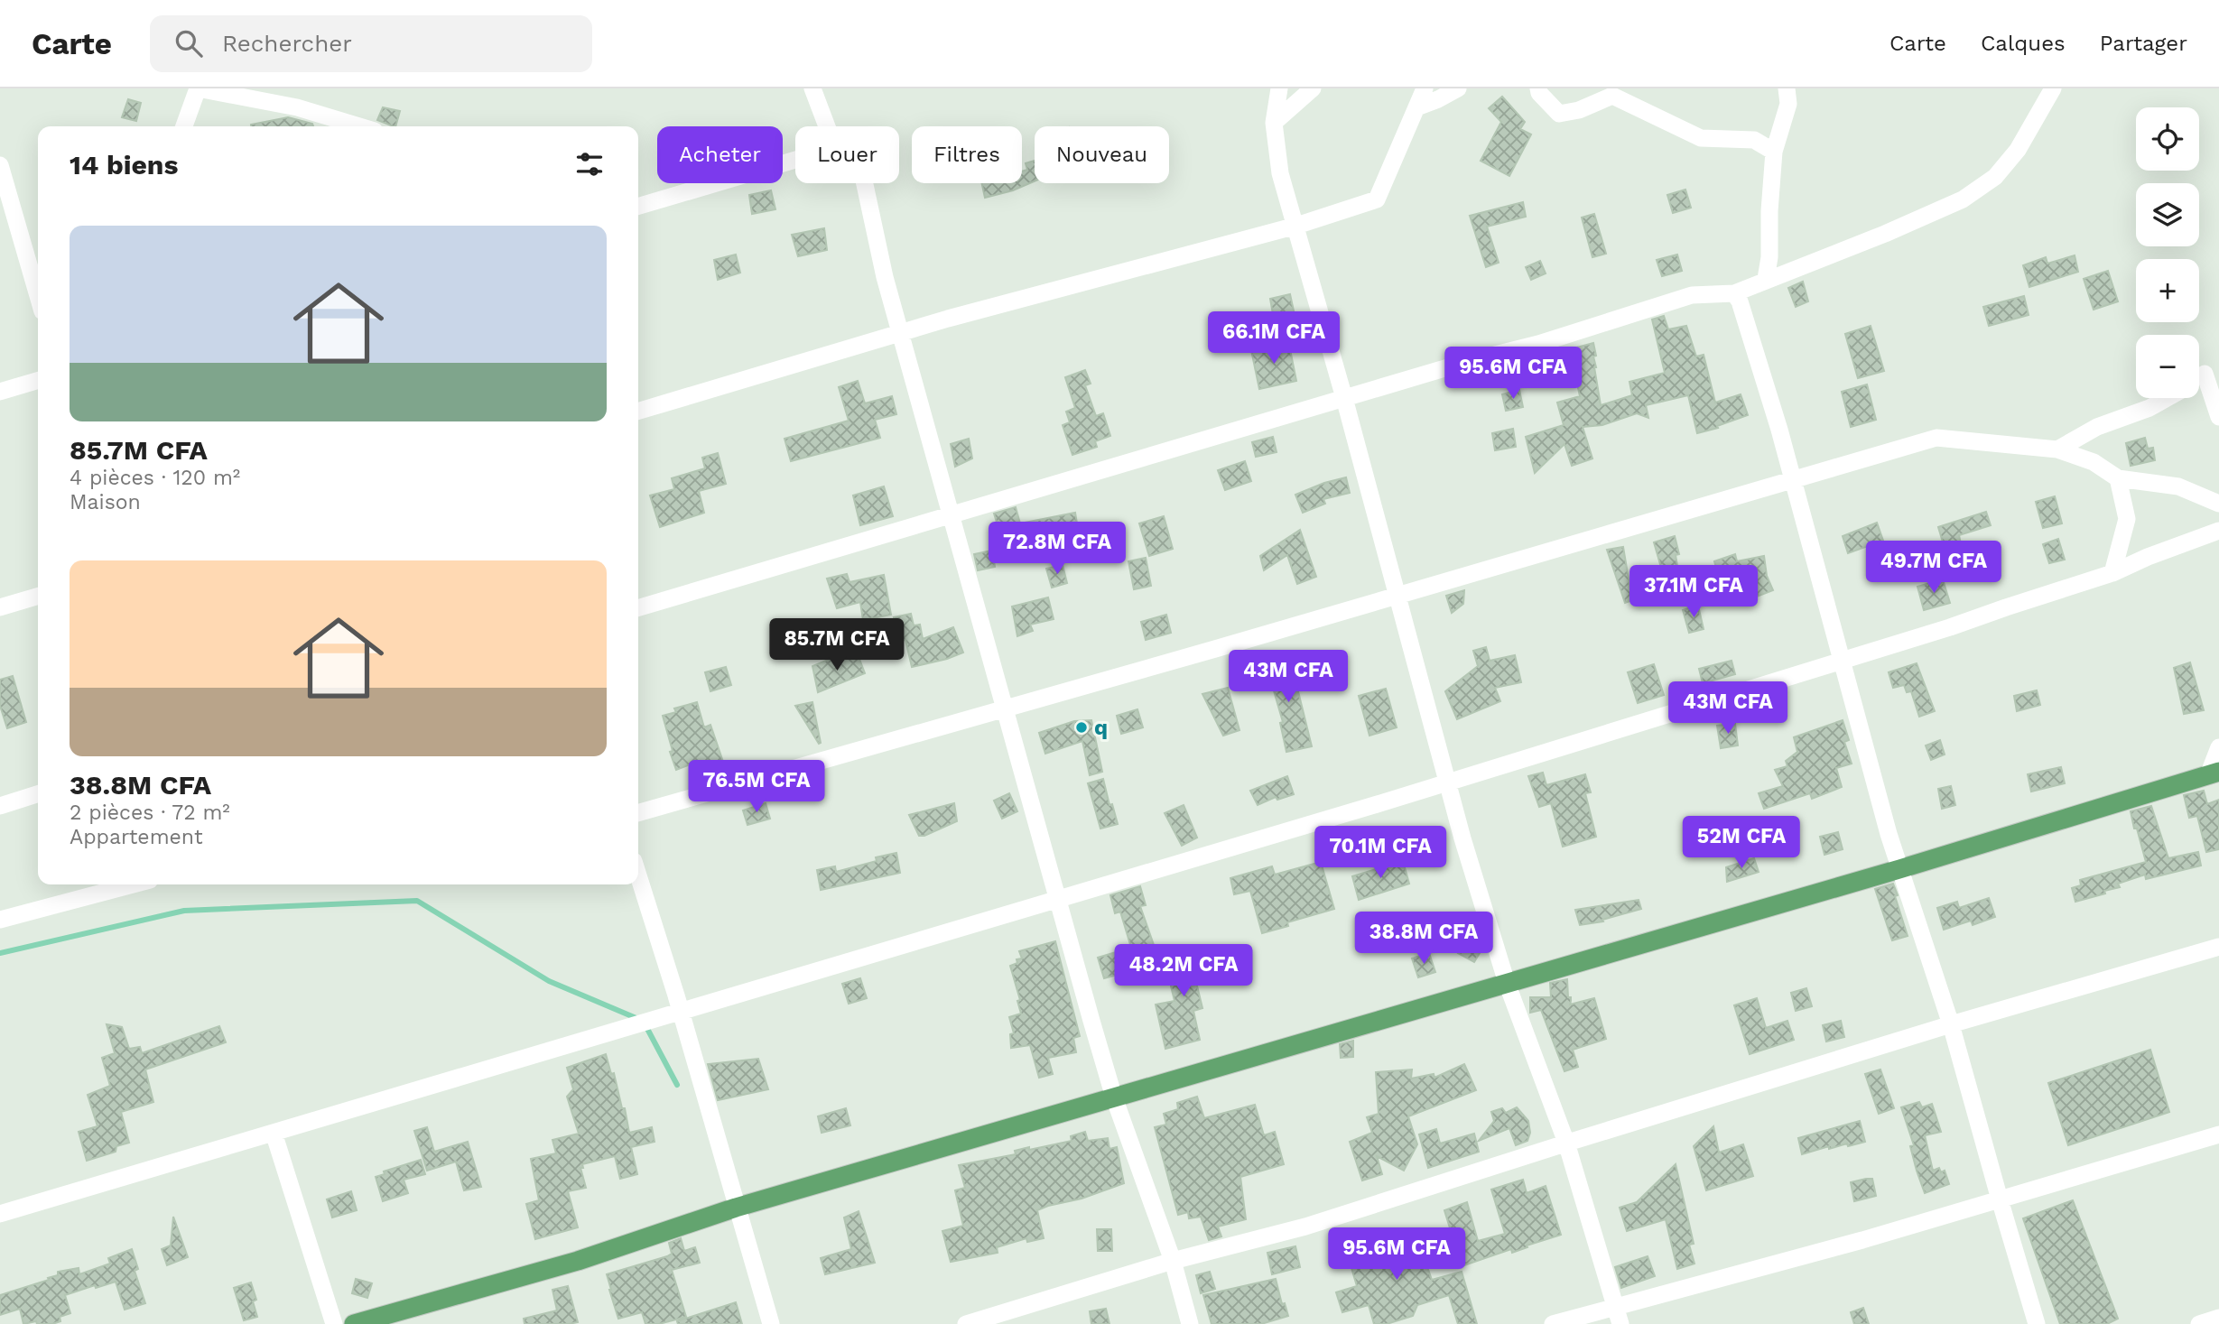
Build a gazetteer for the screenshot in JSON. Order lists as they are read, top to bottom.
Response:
{
  "places": ["q"],
  "page": {
    "header": "Carte",
    "search": "Rechercher",
    "nav": ["Carte", "Calques", "Partager"],
    "map_buttons": ["+", "−"],
    "chip": [
      "Acheter",
      "Louer",
      "Filtres",
      "Nouveau"
    ],
    "heading": "14 biens",
    "list": [
      {
        "name": "85.7M CFA",
        "note": "4 pièces · 120 m² · Maison"
      },
      {
        "name": "38.8M CFA",
        "note": "2 pièces · 72 m² · Appartement"
      }
    ],
    "price": [
      "66.1M CFA",
      "95.6M CFA",
      "72.8M CFA",
      "49.7M CFA",
      "37.1M CFA",
      "85.7M CFA",
      "43M CFA",
      "43M CFA",
      "76.5M CFA",
      "52M CFA",
      "70.1M CFA",
      "38.8M CFA",
      "48.2M CFA",
      "95.6M CFA"
    ]
  }
}
